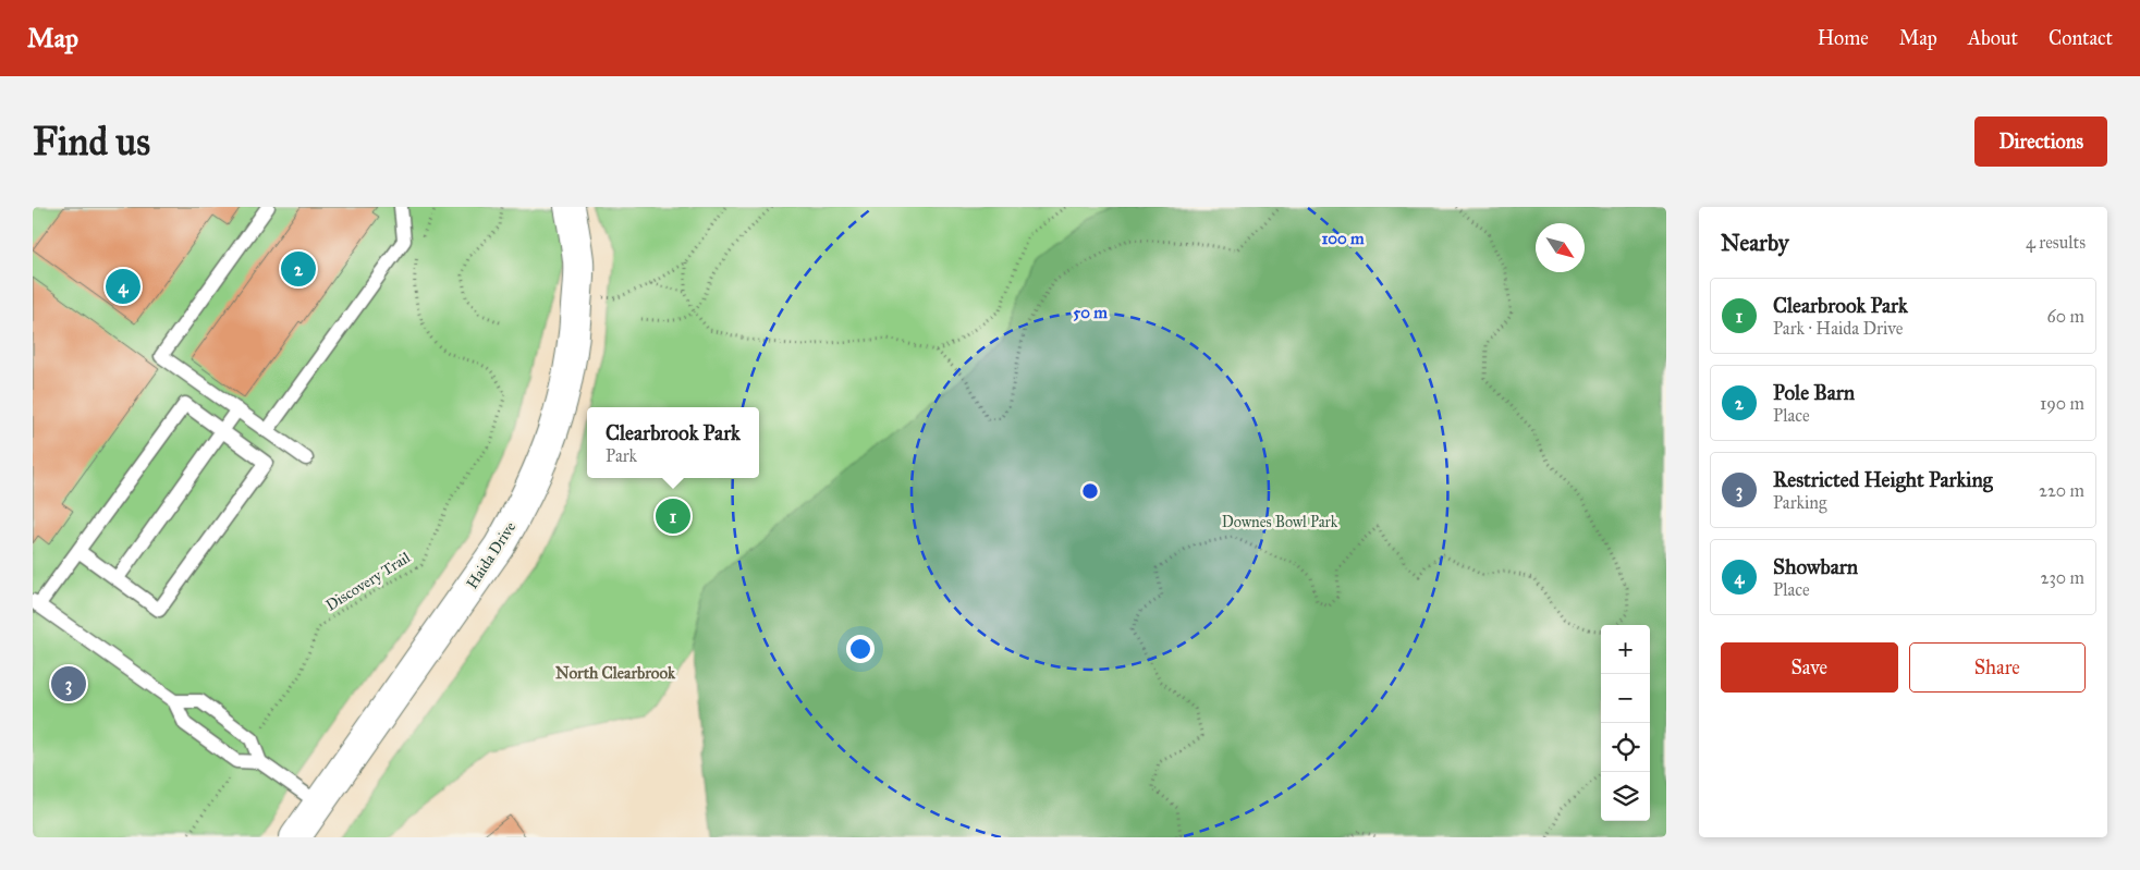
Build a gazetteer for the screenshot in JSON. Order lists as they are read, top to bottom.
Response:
{
  "streets": {
    "street": ["Haida Drive"],
    "path": ["Discovery Trail"]
  },
  "districts": ["North Clearbrook"],
  "parks": ["Downes Bowl Park"],
  "north": "bottom right",
  "page": {
    "header": "Map",
    "nav": [
      "Home",
      "Map",
      "About",
      "Contact"
    ],
    "buttons": [
      "Directions",
      ["Save", "Share"]
    ],
    "title": "Find us",
    "heading": ["Nearby", "4 results"],
    "pins": [
      "2",
      "4",
      "1",
      "3"
    ],
    "list": [
      {
        "mark": "1",
        "name": "Clearbrook Park",
        "note": "Park · Haida Drive",
        "value": "60 m"
      },
      {
        "mark": "2",
        "name": "Pole Barn",
        "note": "Place",
        "value": "190 m"
      },
      {
        "mark": "3",
        "name": "Restricted Height Parking",
        "note": "Parking",
        "value": "220 m"
      },
      {
        "mark": "4",
        "name": "Showbarn",
        "note": "Place",
        "value": "230 m"
      }
    ],
    "popup": ["Clearbrook Park", "Park"],
    "map_buttons": ["+", "−"]
  },
  "rings": ["100 m", "50 m"]
}
